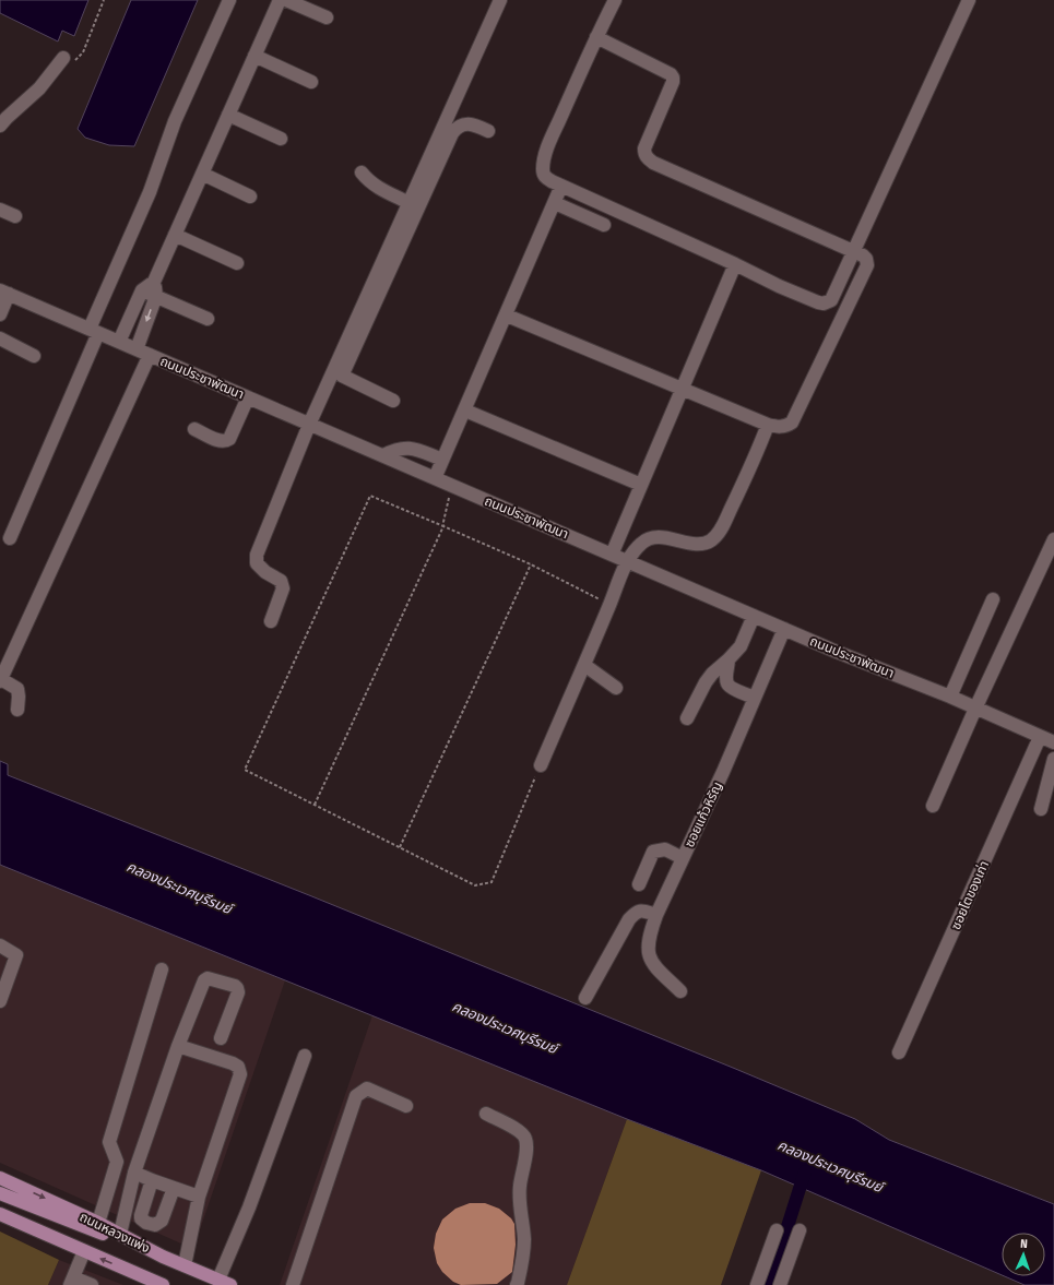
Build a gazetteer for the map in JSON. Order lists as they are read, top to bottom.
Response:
{
  "streets": {
    "main road": ["ถนนหลวงแพ่ง"],
    "street": ["ถนนประชาพัฒนา", "ซอยแก้วหิรัญ", "ซอยโตของเก่า"]
  },
  "crossings": [
    ["ถนนประชาพัฒนา", "ซอยแก้วหิรัญ"],
    ["ถนนประชาพัฒนา", "ซอยโตของเก่า"]
  ],
  "water": ["คลองประเวศบุรีรมย์"],
  "north": "top"
}
